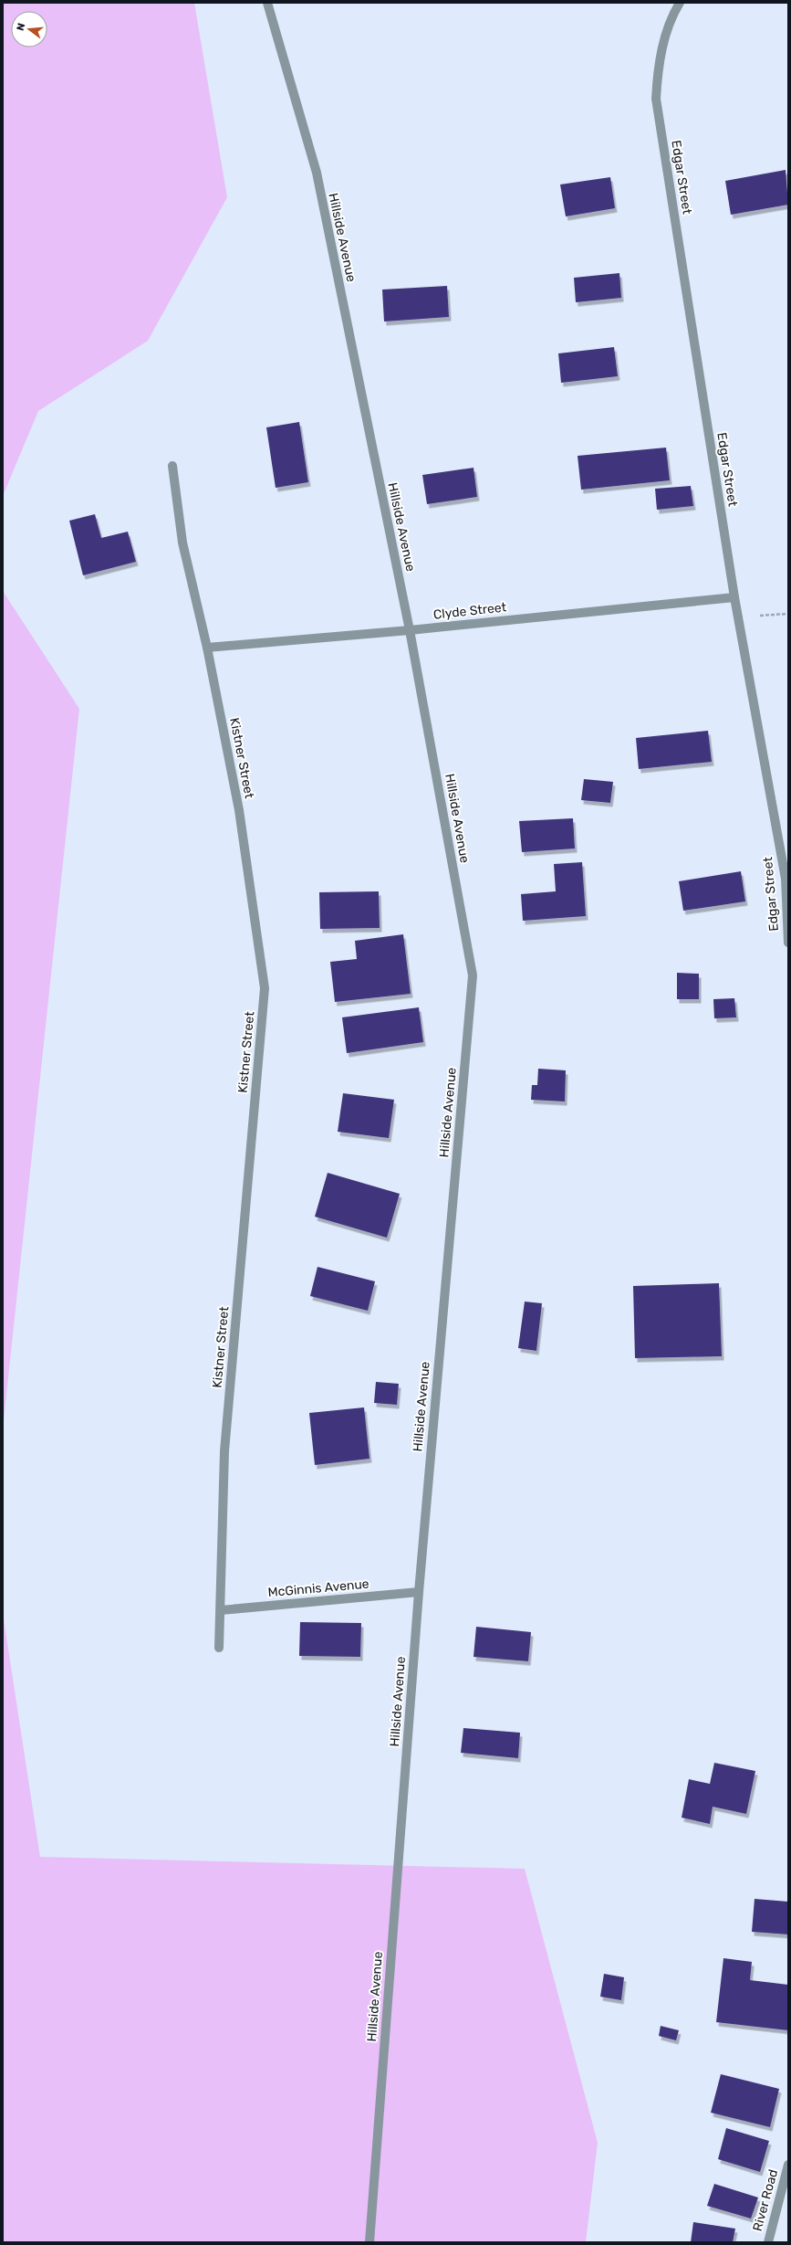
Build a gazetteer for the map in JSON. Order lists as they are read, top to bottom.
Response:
{
  "streets": {
    "street": [
      "Edgar Street",
      "Hillside Avenue",
      "Clyde Street",
      "Kistner Street",
      "McGinnis Avenue",
      "River Road"
    ]
  },
  "crossings": [
    ["Edgar Street", "Clyde Street"],
    ["Hillside Avenue", "Clyde Street"],
    ["Hillside Avenue", "McGinnis Avenue"],
    ["Clyde Street", "Kistner Street"],
    ["Kistner Street", "McGinnis Avenue"]
  ],
  "north": "left"
}
